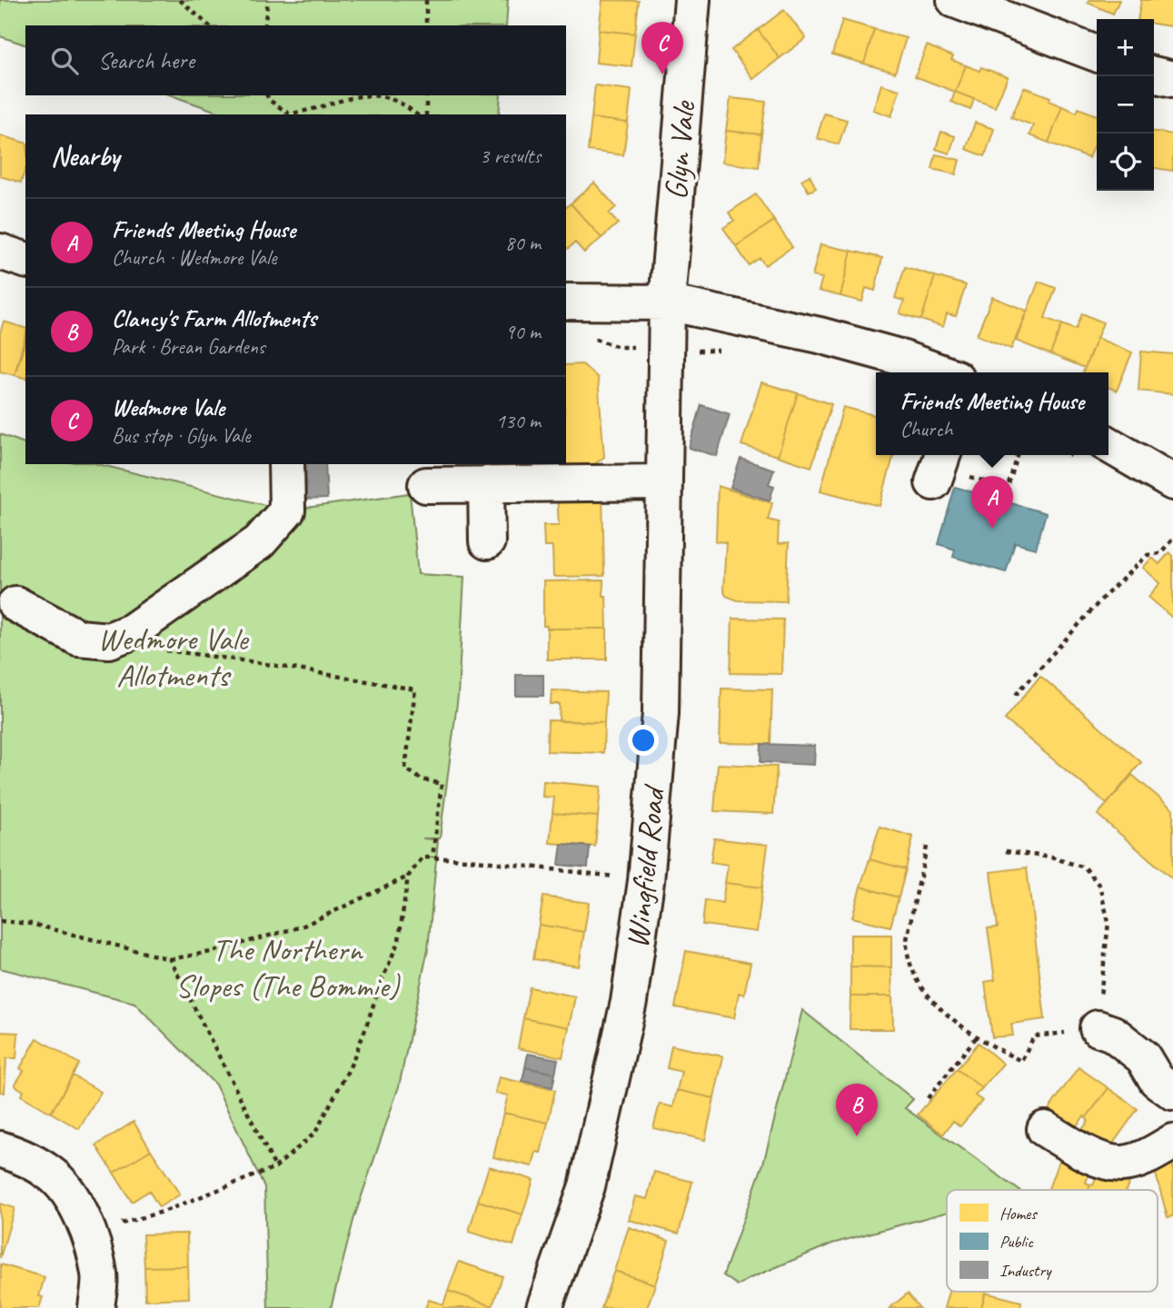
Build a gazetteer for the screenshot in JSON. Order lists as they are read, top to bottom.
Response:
{
  "streets": {
    "street": ["Glyn Vale", "Wingfield Road"]
  },
  "crossings": [
    ["Glyn Vale", "Wingfield Road"]
  ],
  "parks": ["Wedmore Vale Allotments", "The Northern Slopes (The Bommie)"],
  "legend": ["Homes", "Public", "Industry"],
  "page": {
    "map_buttons": ["+", "−"],
    "pins": ["C", "A", "B"],
    "search": "Search here",
    "heading": ["Nearby", "3 results"],
    "list": [
      {
        "mark": "A",
        "name": "Friends Meeting House",
        "note": "Church · Wedmore Vale",
        "value": "80 m"
      },
      {
        "mark": "B",
        "name": "Clancy's Farm Allotments",
        "note": "Park · Brean Gardens",
        "value": "90 m"
      },
      {
        "mark": "C",
        "name": "Wedmore Vale",
        "note": "Bus stop · Glyn Vale",
        "value": "130 m"
      }
    ],
    "popup": ["Friends Meeting House", "Church"]
  }
}
